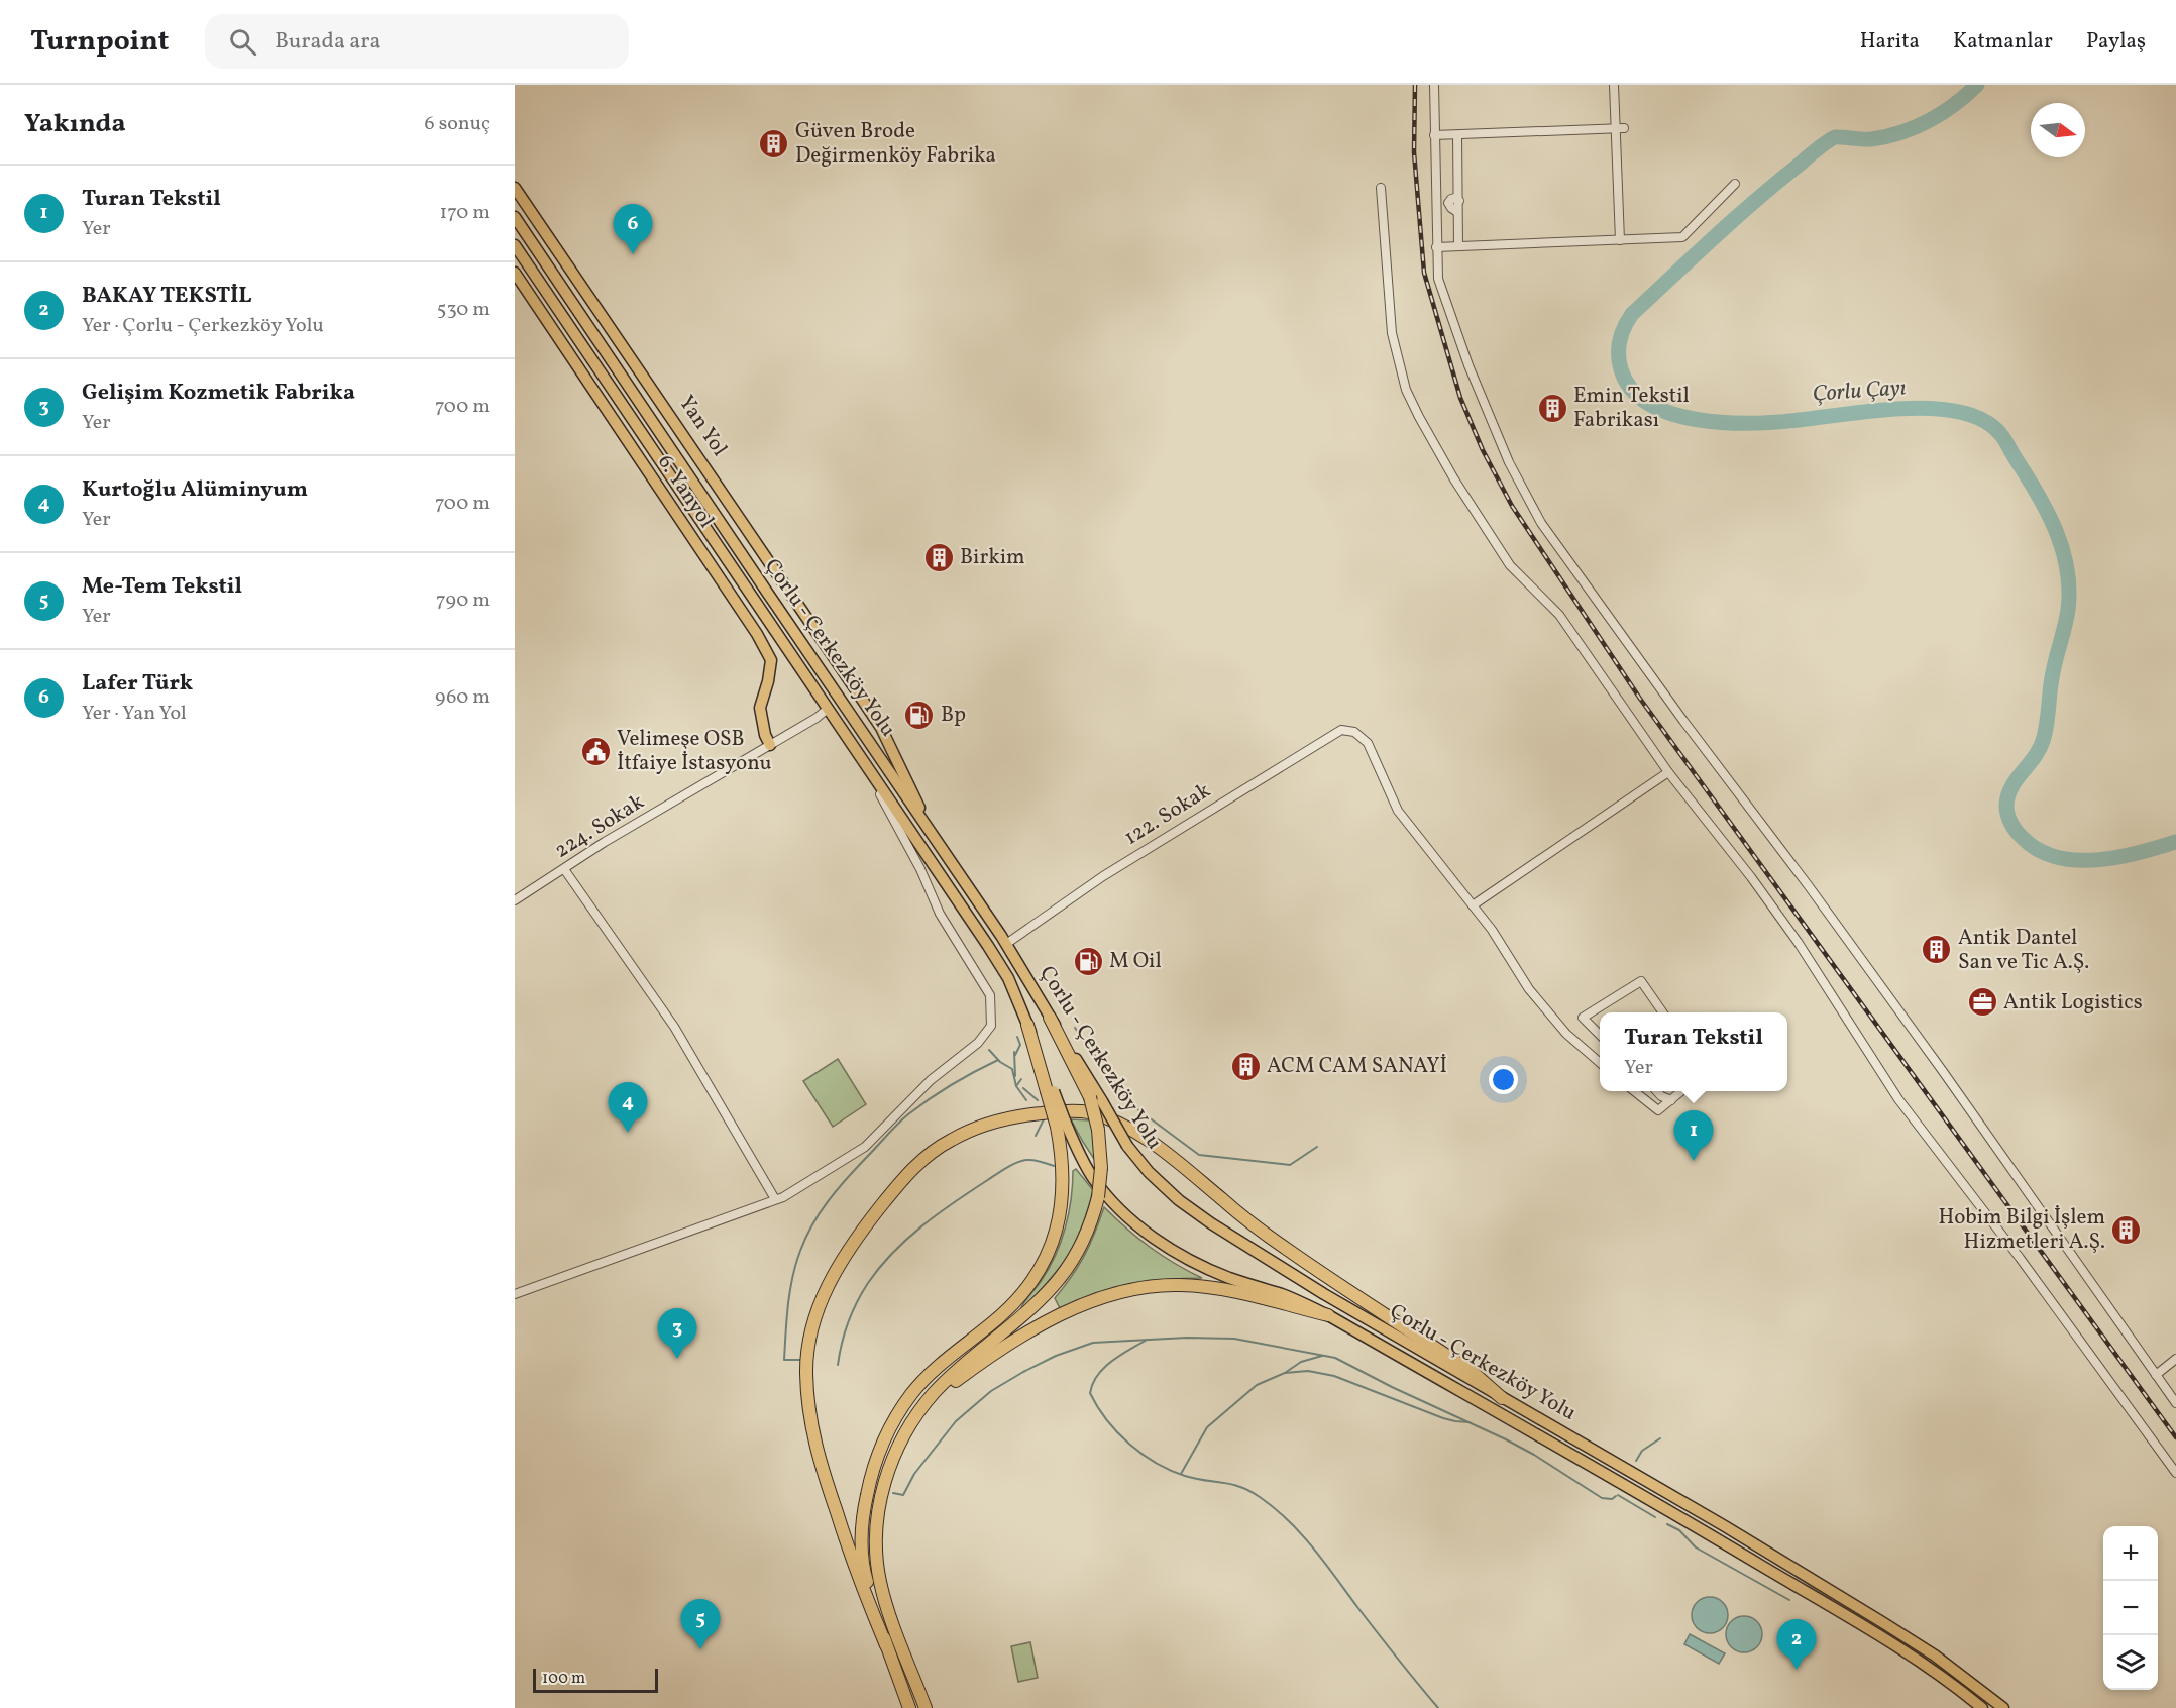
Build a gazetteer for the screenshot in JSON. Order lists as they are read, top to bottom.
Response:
{
  "streets": {
    "main road": ["Yan Yol", "6. Yanyol", "Çorlu - Çerkezköy Yolu"],
    "street": ["122. Sokak", "224. Sokak"]
  },
  "crossings": [
    ["Yan Yol", "Çorlu - Çerkezköy Yolu"],
    ["6. Yanyol", "224. Sokak"],
    ["Çorlu - Çerkezköy Yolu", "122. Sokak"],
    ["Çorlu - Çerkezköy Yolu", "224. Sokak"]
  ],
  "water": ["Çorlu Çayı"],
  "places": {
    "building": [
      "Güven Brode Değirmenköy Fabrika",
      "Emin Tekstil Fabrikası",
      "Birkim",
      "Antik Dantel San ve Tic A.Ş.",
      "ACM CAM SANAYİ",
      "Hobim Bilgi İşlem Hizmetleri A.Ş."
    ],
    "fuel station": ["Bp", "M Oil"],
    "public building": ["Velimeşe OSB İtfaiye İstasyonu"],
    "office": ["Antik Logistics"]
  },
  "scale_bar": "100 m",
  "north": "right",
  "page": {
    "header": "Turnpoint",
    "search": "Burada ara",
    "nav": ["Harita", "Katmanlar", "Paylaş"],
    "heading": ["Yakında", "6 sonuç"],
    "list": [
      {
        "mark": "1",
        "name": "Turan Tekstil",
        "note": "Yer",
        "value": "170 m"
      },
      {
        "mark": "2",
        "name": "BAKAY TEKSTİL",
        "note": "Yer · Çorlu - Çerkezköy Yolu",
        "value": "530 m"
      },
      {
        "mark": "3",
        "name": "Gelişim Kozmetik Fabrika",
        "note": "Yer",
        "value": "700 m"
      },
      {
        "mark": "4",
        "name": "Kurtoğlu Alüminyum",
        "note": "Yer",
        "value": "700 m"
      },
      {
        "mark": "5",
        "name": "Me-Tem Tekstil",
        "note": "Yer",
        "value": "790 m"
      },
      {
        "mark": "6",
        "name": "Lafer Türk",
        "note": "Yer · Yan Yol",
        "value": "960 m"
      }
    ],
    "pins": [
      "6",
      "4",
      "1",
      "3",
      "5",
      "2"
    ],
    "popup": ["Turan Tekstil", "Yer"],
    "map_buttons": ["+", "−"],
    "scale": "100 m"
  }
}
